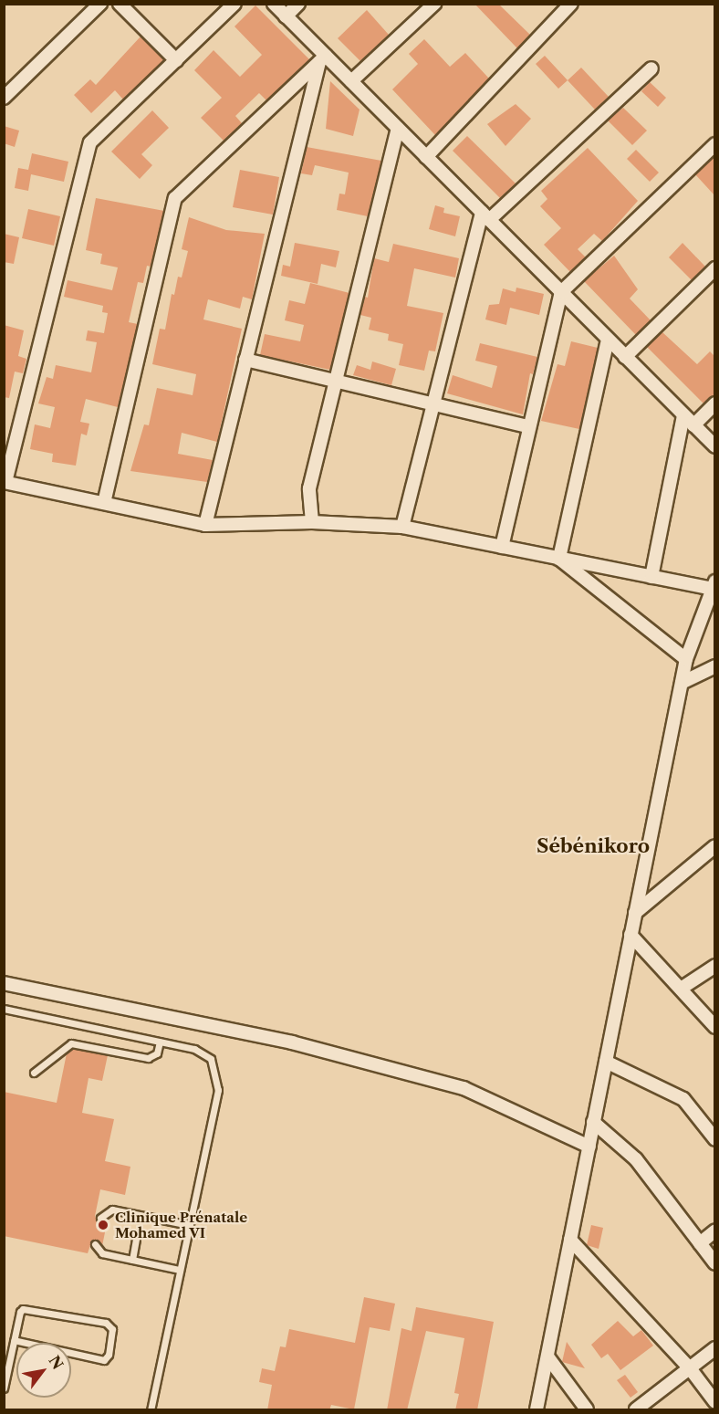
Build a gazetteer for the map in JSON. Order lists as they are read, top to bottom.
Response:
{
  "districts": ["Sébénikoro"],
  "places": ["Clinique Prénatale Mohamed VI"],
  "north": "top right"
}
